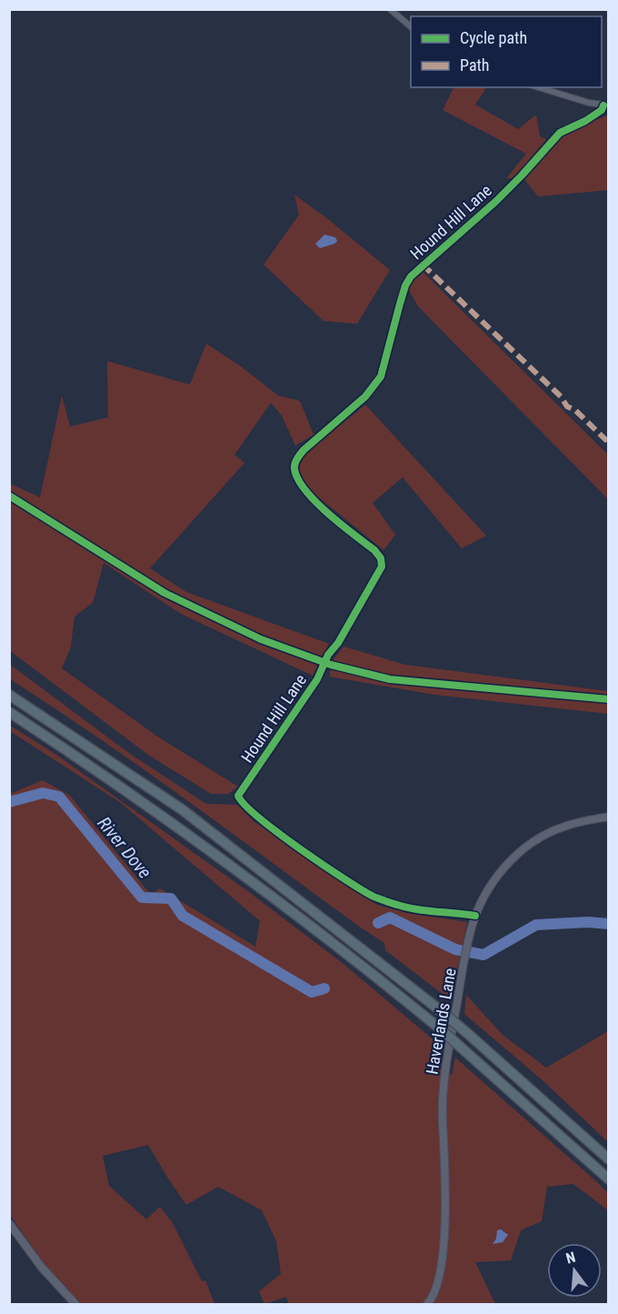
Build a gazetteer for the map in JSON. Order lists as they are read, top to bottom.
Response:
{
  "streets": {
    "street": ["Hound Hill Lane", "Haverlands Lane"]
  },
  "crossings": [
    ["Hound Hill Lane", "Haverlands Lane"]
  ],
  "water": ["River Dove"],
  "legend": ["Cycle path", "Path"],
  "north": "top"
}
